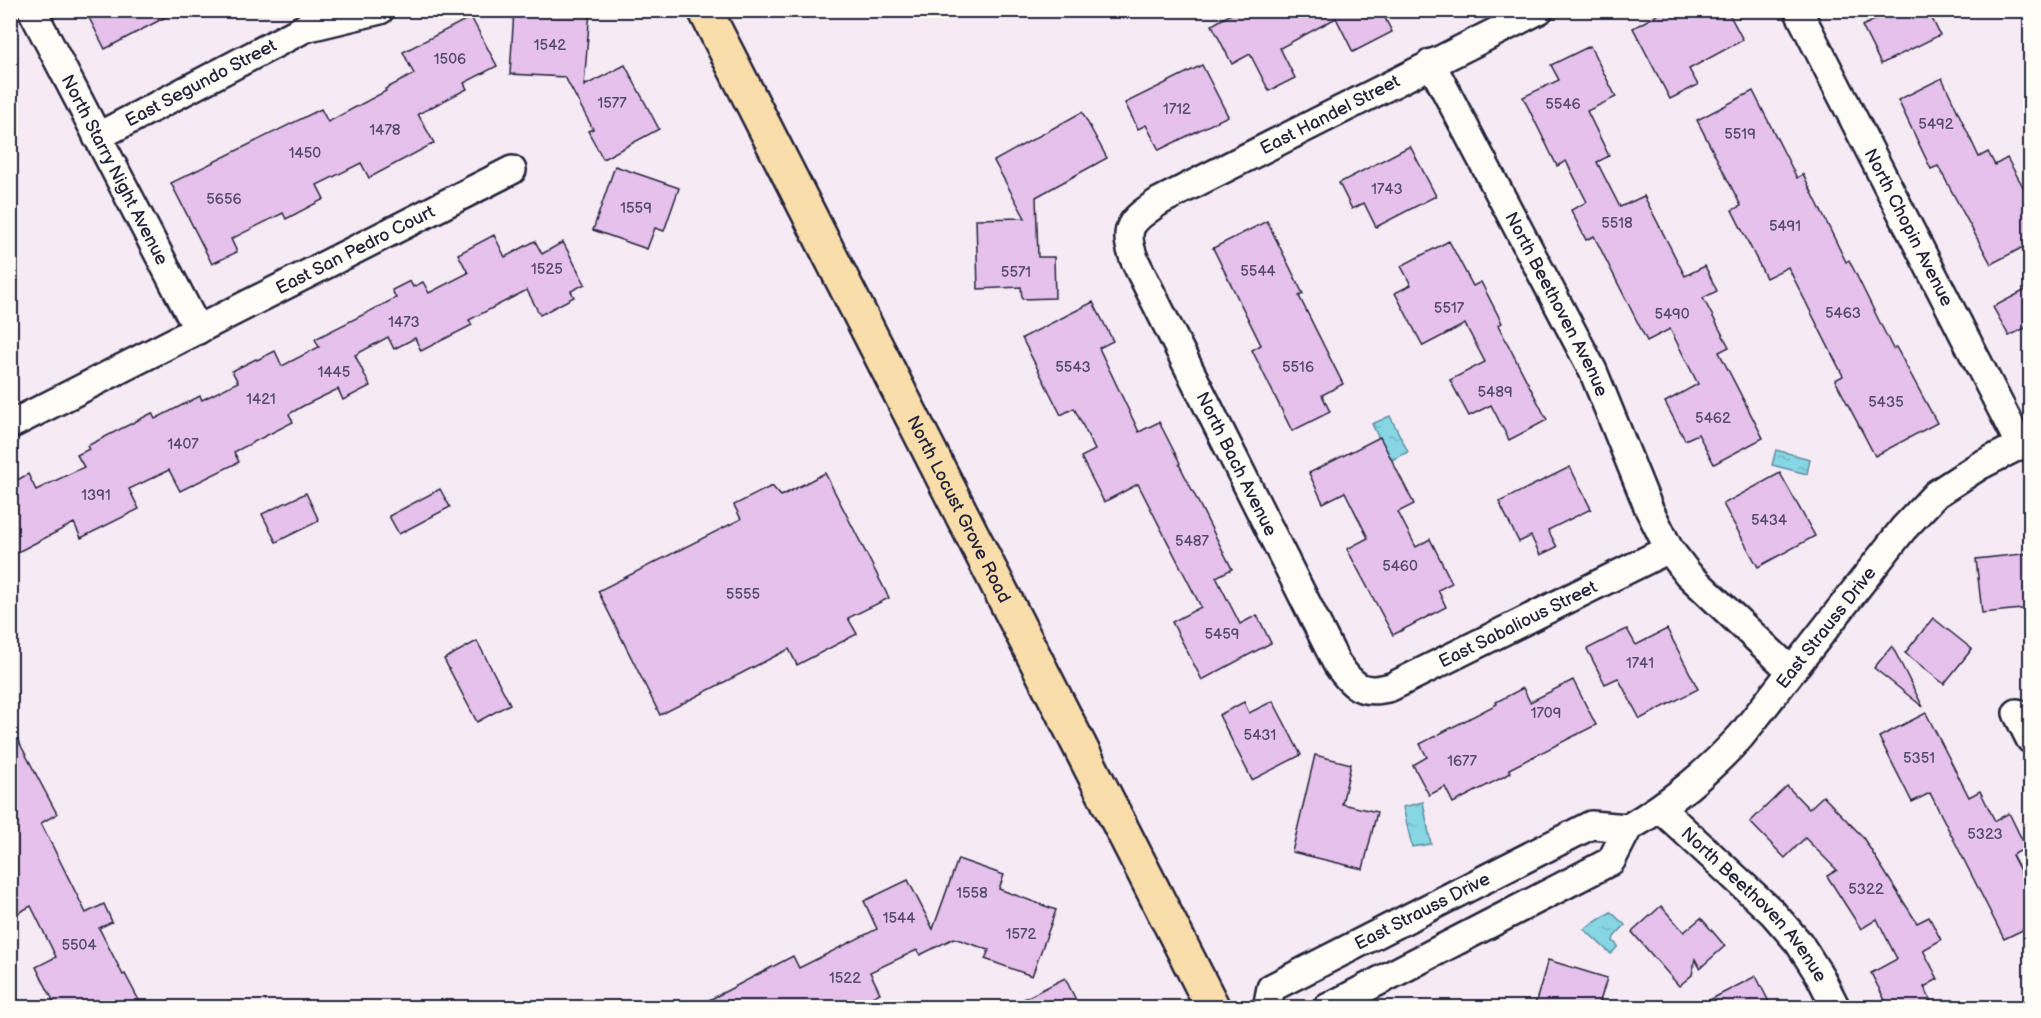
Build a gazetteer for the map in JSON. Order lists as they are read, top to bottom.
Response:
{
  "streets": {
    "main road": ["North Locust Grove Road"],
    "street": [
      "East Segundo Street",
      "East Handel Street",
      "North Starry Night Avenue",
      "North Chopin Avenue",
      "East San Pedro Court",
      "North Beethoven Avenue",
      "North Bach Avenue",
      "East Sabalious Street",
      "East Strauss Drive"
    ]
  },
  "crossings": [
    ["East Segundo Street", "North Starry Night Avenue"],
    ["East Handel Street", "North Beethoven Avenue"],
    ["East Handel Street", "North Bach Avenue"],
    ["North Starry Night Avenue", "East San Pedro Court"],
    ["North Chopin Avenue", "East Strauss Drive"],
    ["North Beethoven Avenue", "East Sabalious Street"],
    ["North Beethoven Avenue", "East Strauss Drive"],
    ["North Bach Avenue", "East Sabalious Street"]
  ],
  "house_numbers": [
    "1542",
    "1506",
    "1577",
    "5546",
    "1712",
    "5492",
    "1478",
    "5519",
    "1450",
    "1743",
    "5656",
    "1559",
    "5518",
    "5491",
    "1525",
    "5544",
    "5571",
    "5517",
    "5463",
    "5490",
    "1473",
    "5543",
    "5516",
    "1445",
    "5489",
    "1421",
    "5435",
    "5462",
    "1407",
    "1391",
    "5434",
    "5487",
    "5460",
    "5555",
    "5459",
    "1741",
    "1709",
    "5431",
    "5351",
    "1677",
    "5323",
    "5322",
    "1558",
    "1544",
    "1572",
    "5504",
    "1522"
  ]
}
